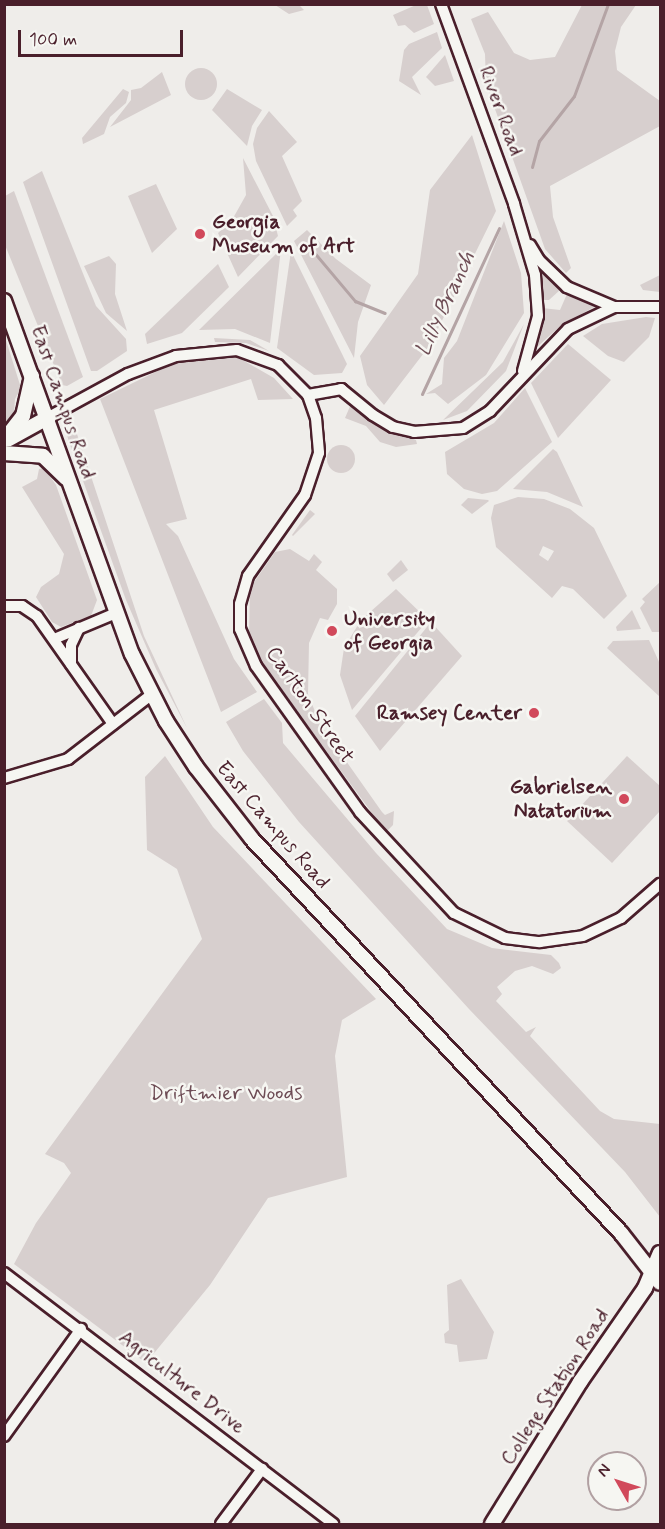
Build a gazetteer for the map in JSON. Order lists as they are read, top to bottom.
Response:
{
  "streets": {
    "main road": ["East Campus Road", "Carlton Street", "College Station Road"],
    "street": ["River Road", "Agriculture Drive"]
  },
  "crossings": [
    ["River Road", "Carlton Street"],
    ["East Campus Road", "Carlton Street"],
    ["East Campus Road", "College Station Road"]
  ],
  "water": ["Lilly Branch"],
  "parks": ["Driftmier Woods"],
  "places": [
    "Georgia Museum of Art",
    "University of Georgia",
    "Ramsey Center",
    "Gabrielsen Natatorium"
  ],
  "scale_bar": "100 m",
  "north": "top left"
}
